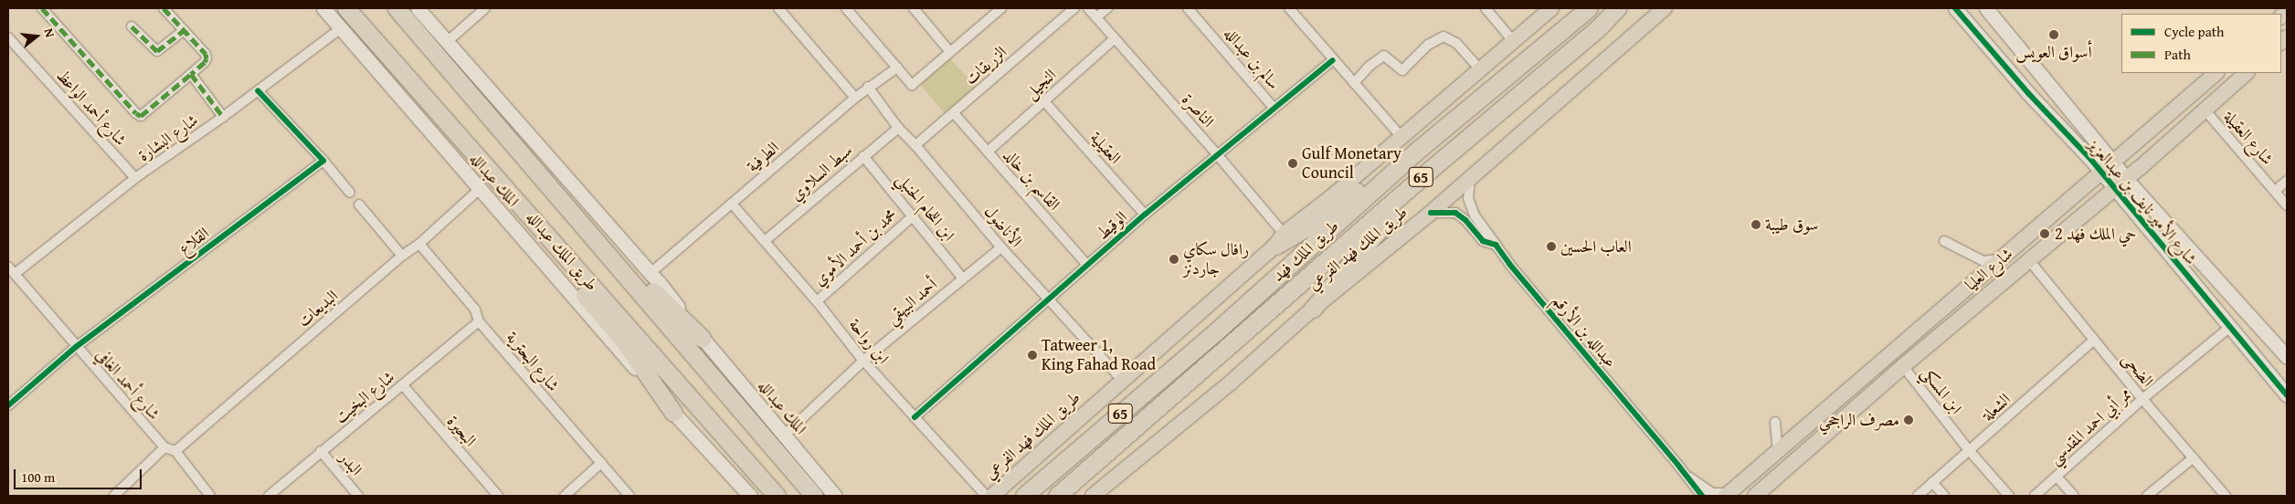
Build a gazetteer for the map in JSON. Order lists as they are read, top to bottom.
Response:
{
  "streets": {
    "highway": ["65", "طريق الملك عبدالله", "طريق الملك فهد"],
    "main road": [
      "الملك عبدالله",
      "شارع الأمير نايف بن عبدالعزيز",
      "طريق الملك فهد الفرعي",
      "شارع العليا"
    ],
    "street": [
      "سالم بن عبدالله",
      "الزريقات",
      "النجيل",
      "شارع أحمد الواعظ",
      "الناصرة",
      "شارع البشارة",
      "شارع العقيلة",
      "العقيلية",
      "الطرفية",
      "سبط السلاوي",
      "القاسم بن خالد",
      "ابن اللحام الحنبلي",
      "الوقيط",
      "الأناضول",
      "القلاع",
      "محمد بن أحمد الأموي",
      "أحمد البيهقي",
      "البديعات",
      "عبدالله بن الأرقم",
      "ابن رواحة",
      "شارع البحترية",
      "الضحى",
      "شارع أحمد الغافي",
      "ابن المسكي",
      "شارع البخيت",
      "الشعلة",
      "ممر أبي احمد المقدسي",
      "البحيرة",
      "البدر"
    ]
  },
  "crossings": [
    ["سالم بن عبدالله", "الوقيط"],
    ["الزريقات", "القاسم بن خالد"],
    ["الزريقات", "الأناضول"],
    ["النجيل", "الناصرة"],
    ["النجيل", "العقيلية"],
    ["النجيل", "القاسم بن خالد"],
    ["شارع أحمد الواعظ", "شارع البشارة"],
    ["الناصرة", "الوقيط"],
    ["الناصرة", "طريق الملك فهد الفرعي"],
    ["شارع البشارة", "الملك عبدالله"],
    ["شارع البشارة", "شارع أحمد الغافي"],
    ["شارع العقيلة", "شارع العليا"],
    ["العقيلية", "الوقيط"],
    ["الطرفية", "الملك عبدالله"],
    ["الطرفية", "الأناضول"],
    ["الطرفية", "ابن رواحة"],
    ["سبط السلاوي", "ابن اللحام الحنبلي"],
    ["سبط السلاوي", "الأناضول"],
    ["سبط السلاوي", "ابن رواحة"],
    ["الملك عبدالله", "أحمد البيهقي"],
    ["الملك عبدالله", "البديعات"],
    ["القاسم بن خالد", "الوقيط"],
    ["شارع الأمير نايف بن عبدالعزيز", "شارع العليا"],
    ["شارع الأمير نايف بن عبدالعزيز", "ممر أبي احمد المقدسي"],
    ["ابن اللحام الحنبلي", "محمد بن أحمد الأموي"],
    ["ابن اللحام الحنبلي", "أحمد البيهقي"],
    ["الوقيط", "الأناضول"],
    ["الوقيط", "ابن رواحة"],
    ["الأناضول", "طريق الملك فهد الفرعي"],
    ["الأناضول", "أحمد البيهقي"],
    ["القلاع", "شارع أحمد الغافي"],
    ["محمد بن أحمد الأموي", "ابن رواحة"],
    ["طريق الملك فهد الفرعي", "عبدالله بن الأرقم"],
    ["شارع العليا", "الضحى"],
    ["شارع العليا", "ابن المسكي"],
    ["أحمد البيهقي", "ابن رواحة"],
    ["البديعات", "شارع البحترية"],
    ["شارع البحترية", "شارع البخيت"],
    ["الضحى", "الشعلة"],
    ["الضحى", "ممر أبي احمد المقدسي"],
    ["ابن المسكي", "الشعلة"],
    ["شارع البخيت", "البحيرة"],
    ["شارع البخيت", "البدر"]
  ],
  "places": [
    "أسواق العويس",
    "Gulf Monetary Council",
    "سوق طيبة",
    "حي الملك فهد 2",
    "العاب الحسين",
    "رافال سكاي جاردنز",
    "Tatweer 1, King Fahad Road",
    "مصرف الراجحي"
  ],
  "legend": ["Cycle path", "Path"],
  "scale_bar": "100 m",
  "north": "right"
}
